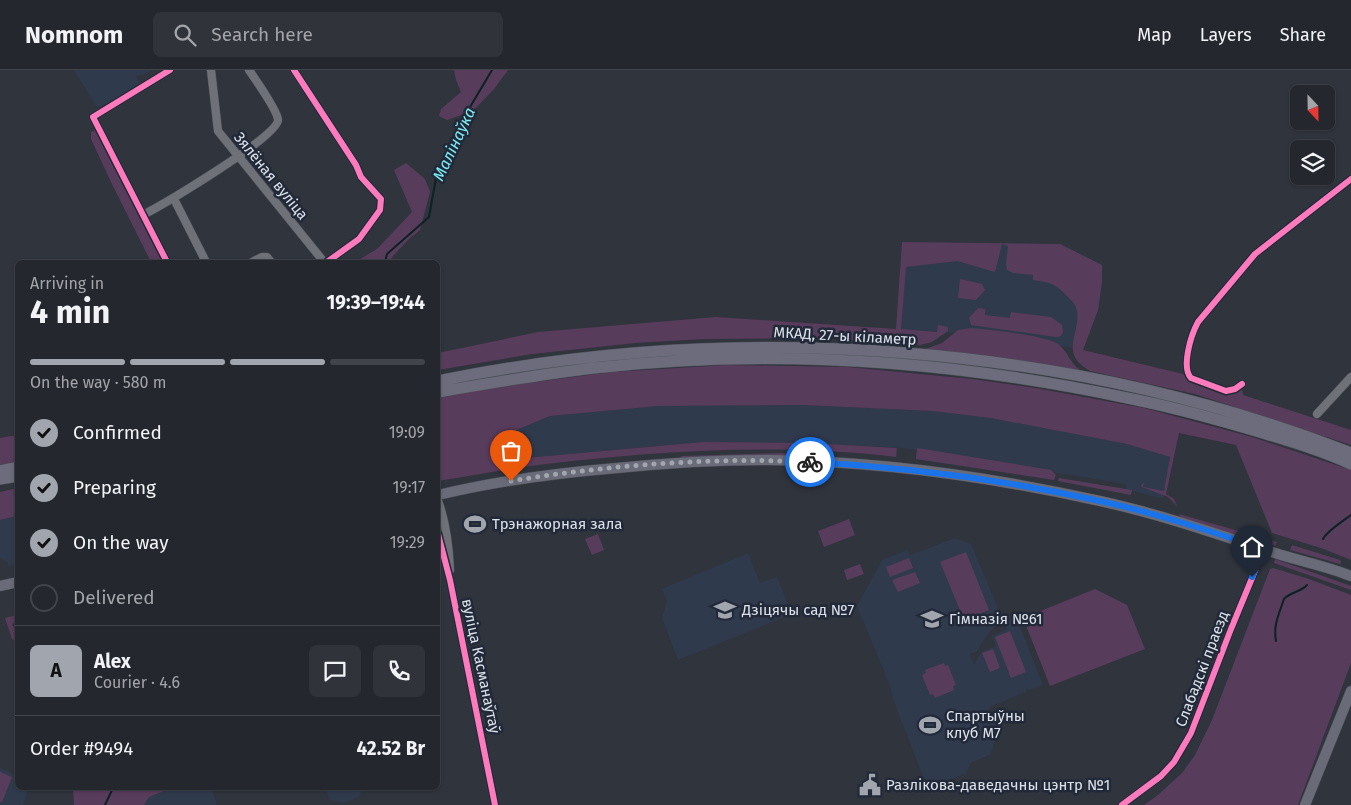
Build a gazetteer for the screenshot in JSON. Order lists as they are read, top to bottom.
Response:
{
  "streets": {
    "highway": ["МКАД, 27-ы кіламетр"],
    "street": ["Зялёная вуліца", "вуліца Касманаўтаў", "Слабадскі праезд"]
  },
  "water": ["Малінаўка"],
  "places": {
    "sports": ["Трэнажорная зала", "Спартыўны клуб М7"],
    "school or university": ["Дзіцячы сад №7", "Гімназія №61"],
    "public building": ["Разлікова-даведачны цэнтр №1"]
  },
  "north": "bottom",
  "page": {
    "header": "Nomnom",
    "search": "Search here",
    "nav": ["Map", "Layers", "Share"],
    "heading": ["4 min", "Arriving in", "19:39–19:44"],
    "panel": [
      "Alex",
      "Courier · 4.6",
      "Order #9494",
      "42.52 Br"
    ],
    "bar": "On the way · 580 m",
    "list": [
      ["Confirmed", "19:09"],
      ["Preparing", "19:17"],
      ["On the way", "19:29"],
      "Delivered"
    ],
    "round": "A"
  }
}
